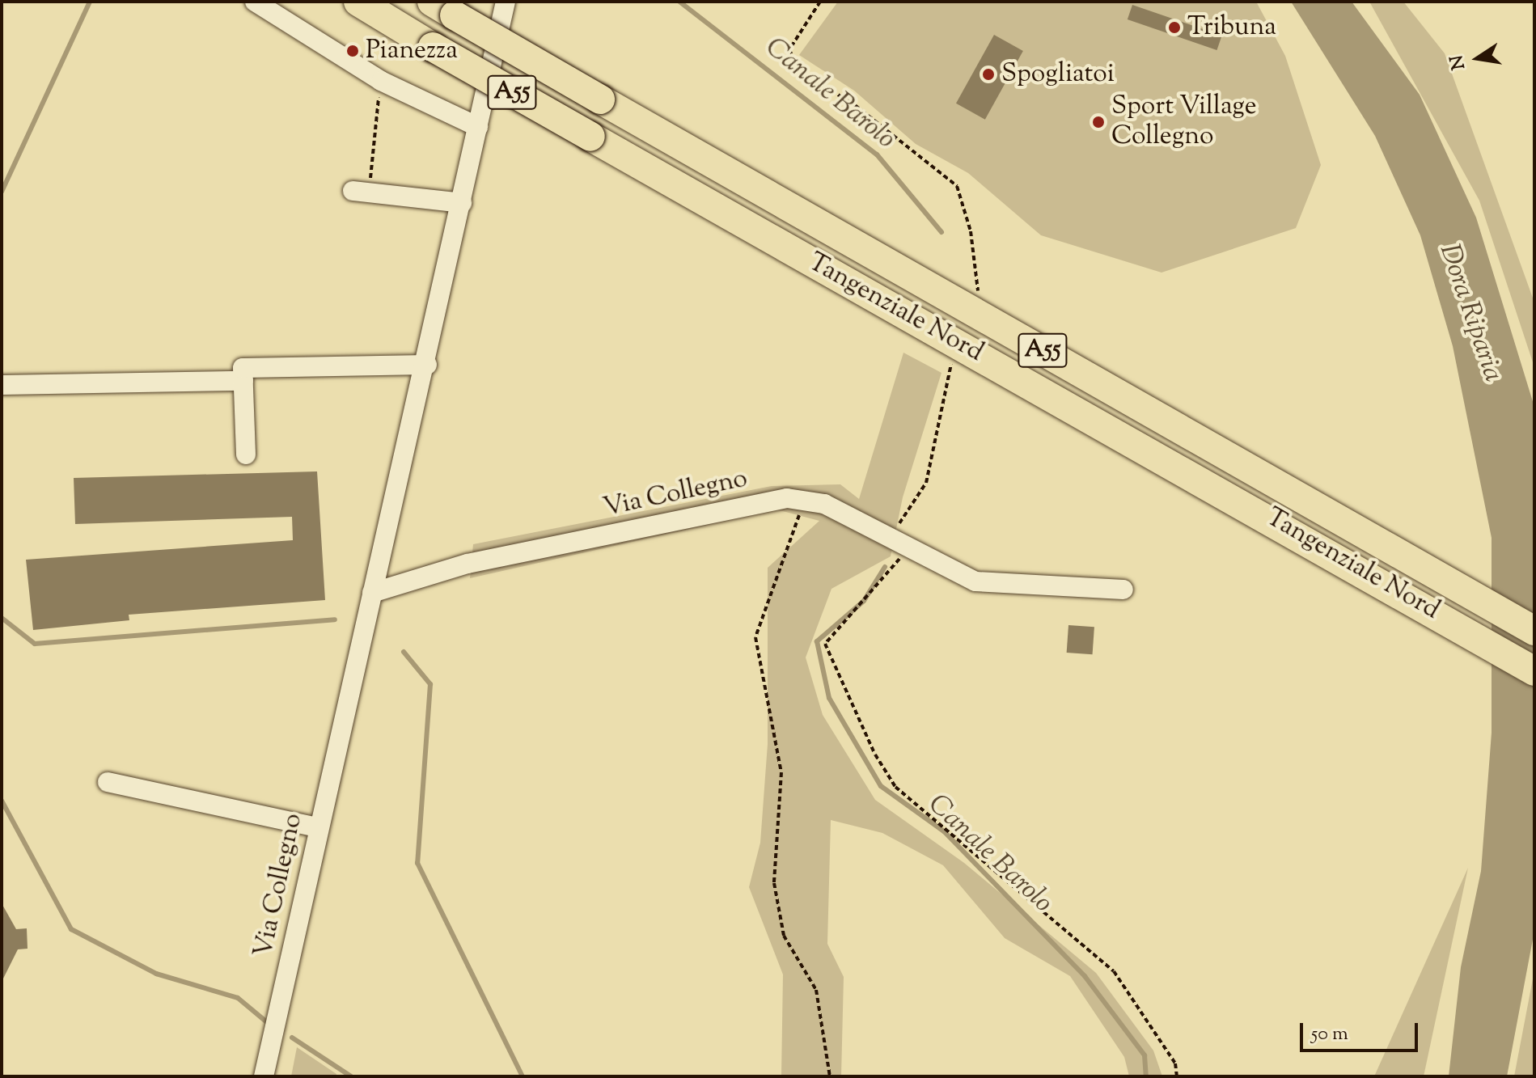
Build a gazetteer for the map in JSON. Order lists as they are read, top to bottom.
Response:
{
  "streets": {
    "highway": ["A55", "Tangenziale Nord"],
    "street": ["Via Collegno"]
  },
  "water": ["Canale Barolo", "Dora Riparia"],
  "places": [
    "Tribuna",
    "Pianezza",
    "Spogliatoi",
    "Sport Village Collegno"
  ],
  "scale_bar": "50 m",
  "north": "left"
}
